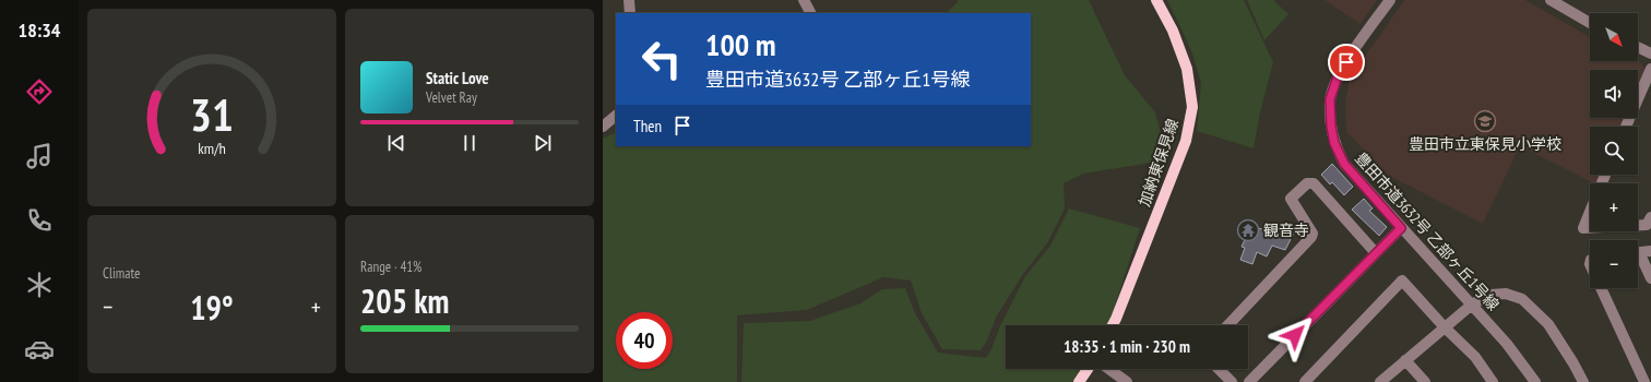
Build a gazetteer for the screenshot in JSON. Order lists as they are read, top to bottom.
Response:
{
  "streets": {
    "main road": ["加納東保見線"],
    "street": ["豊田市道3632号 乙部ヶ丘1号線"]
  },
  "places": {
    "school or university": ["豊田市立東保見小学校"],
    "temple": ["観音寺"]
  },
  "north": "bottom right",
  "page": {
    "tabs": "18:34",
    "map_buttons": ["+", "−"],
    "turn": ["100 m", "豊田市道3632号 乙部ヶ丘1号線"],
    "song": ["Static Love", "Velvet Ray"],
    "then": "Then",
    "tile": [
      "Climate",
      ["Range · 41%", "205 km"]
    ],
    "heat": ["−", "19°", "+"],
    "limit": "40",
    "trip": "18:35 · 1 min · 230 m",
    "gauge": ["31", "km/h"]
  }
}
